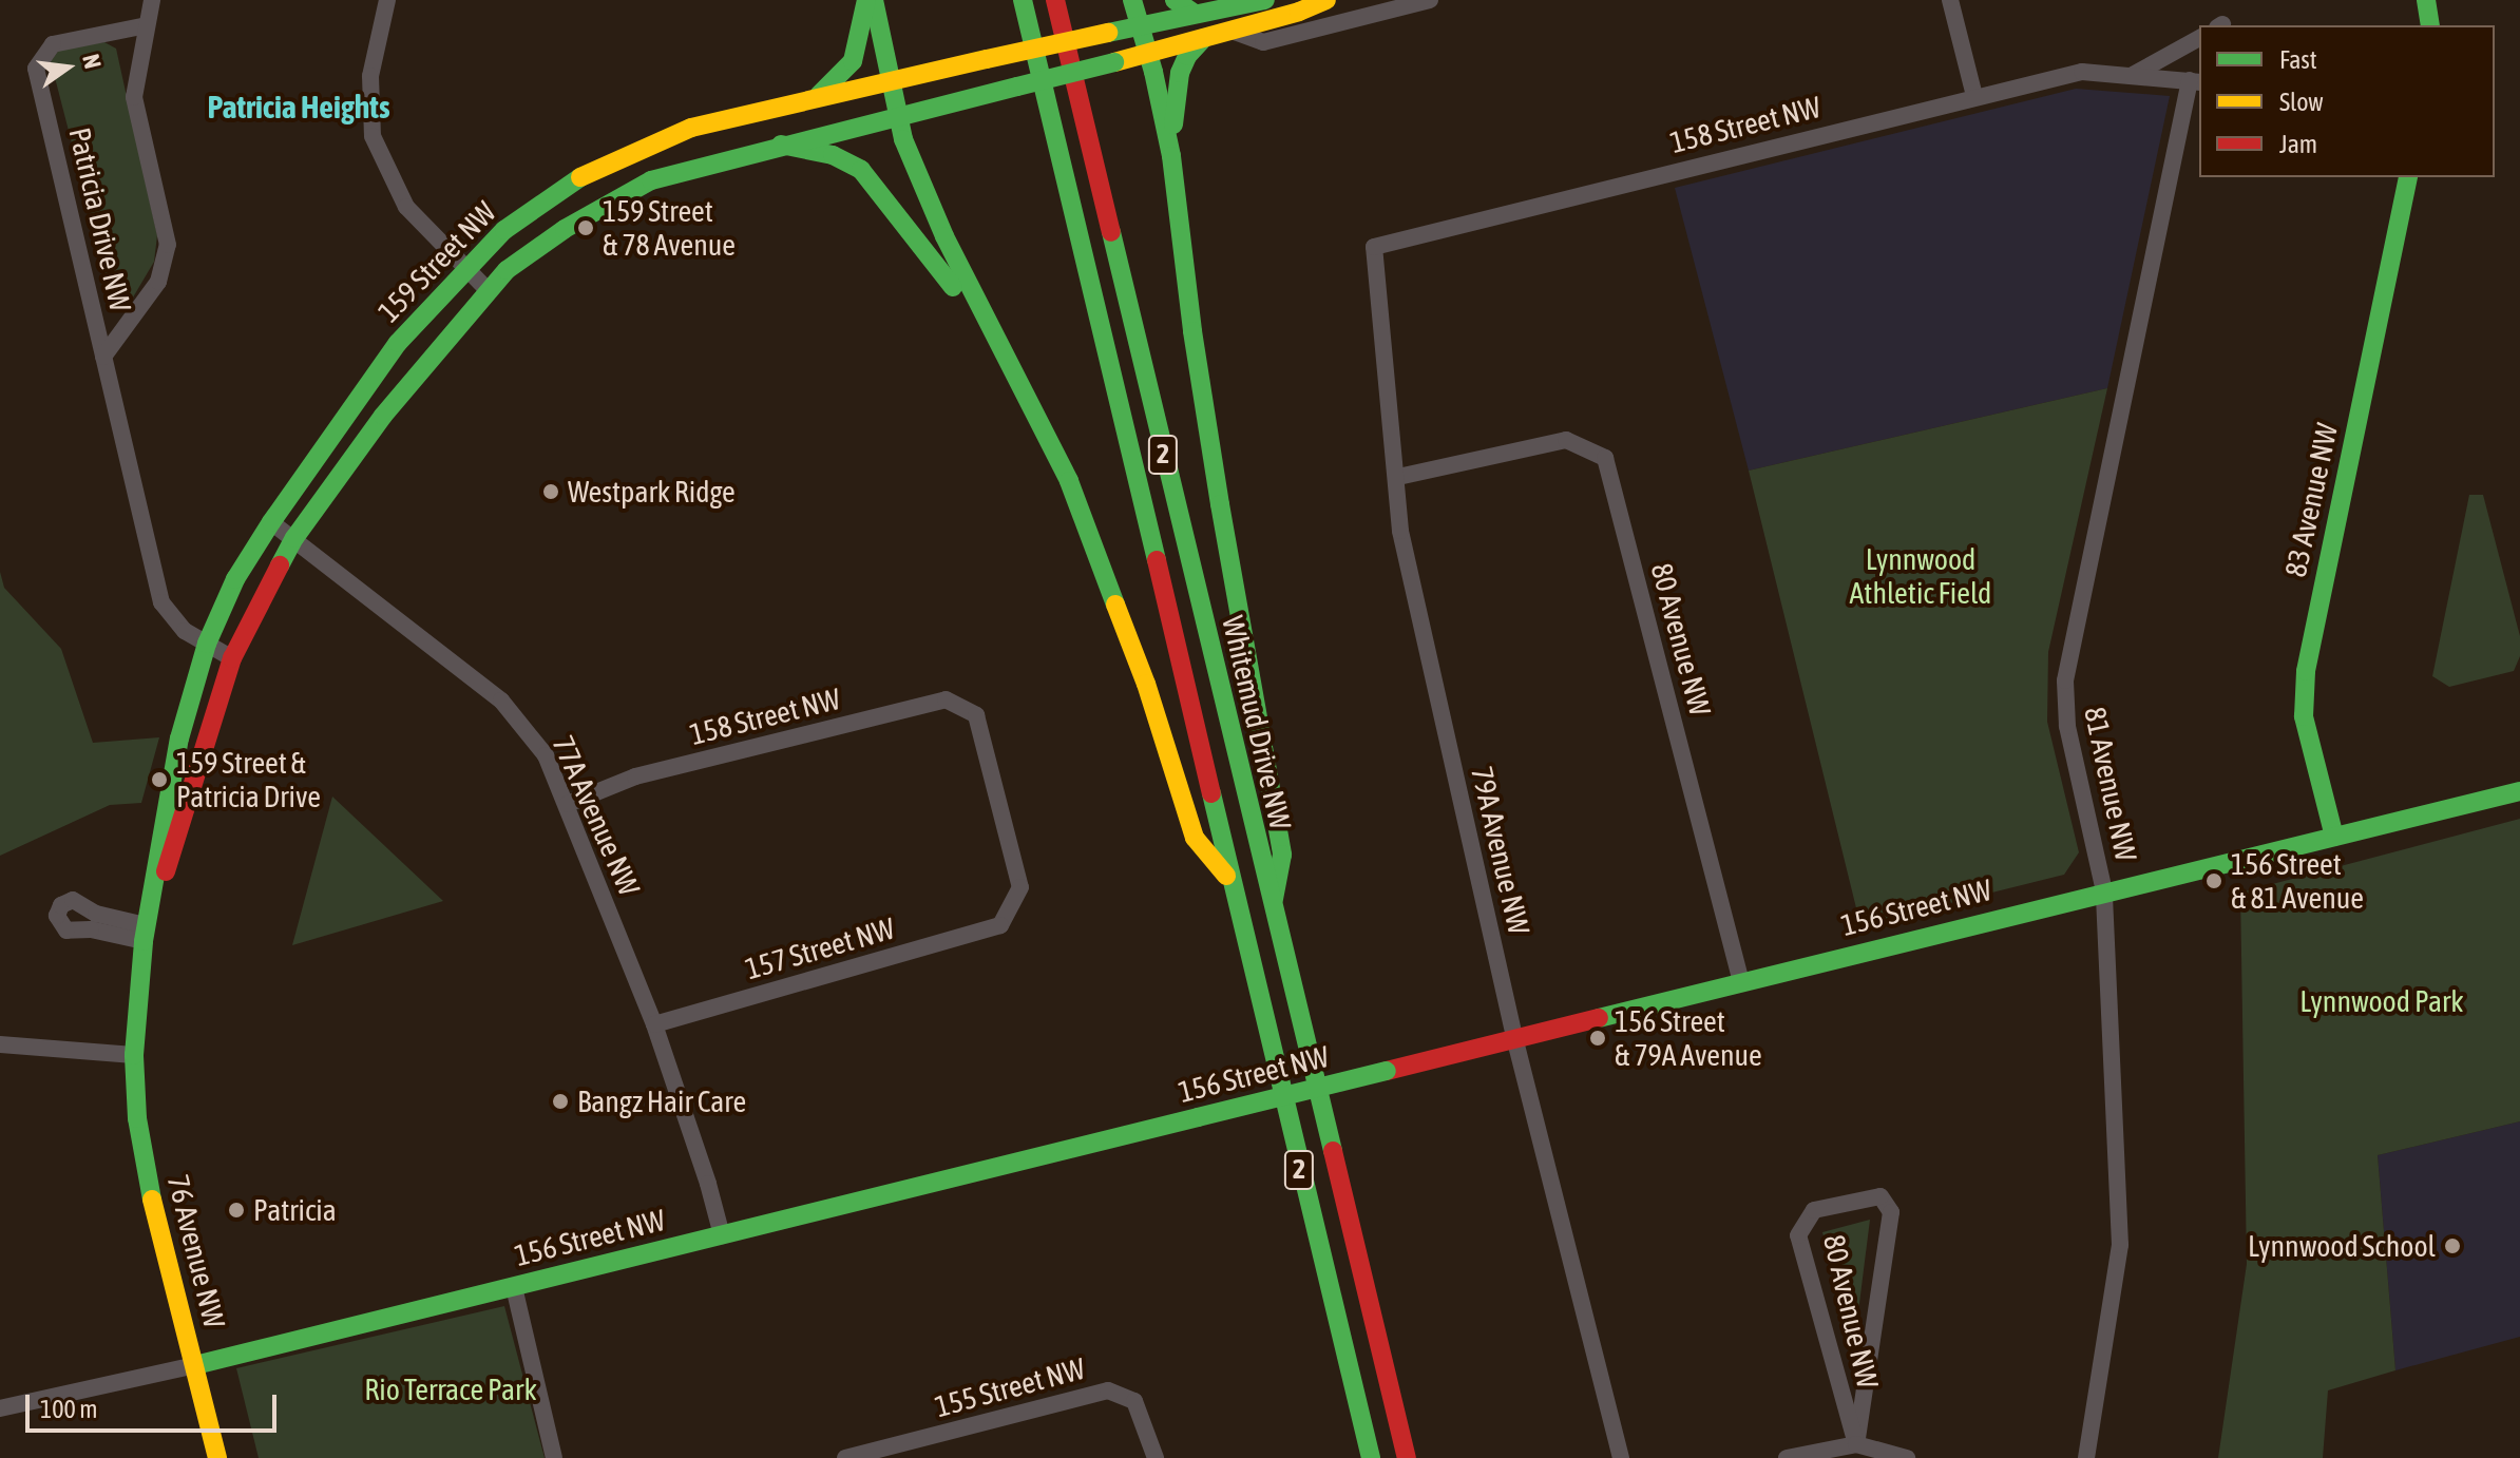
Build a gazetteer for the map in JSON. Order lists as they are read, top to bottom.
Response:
{
  "streets": {
    "main road": [
      "159 Street NW",
      "2",
      "83 Avenue NW",
      "Whitemud Drive NW",
      "156 Street NW",
      "76 Avenue NW"
    ],
    "street": [
      "158 Street NW",
      "Patricia Drive NW",
      "80 Avenue NW",
      "81 Avenue NW",
      "77A Avenue NW",
      "79A Avenue NW",
      "157 Street NW",
      "155 Street NW"
    ]
  },
  "crossings": [
    ["158 Street NW", "81 Avenue NW"],
    ["158 Street NW", "77A Avenue NW"],
    ["158 Street NW", "79A Avenue NW"],
    ["158 Street NW", "157 Street NW"],
    ["Patricia Drive NW", "159 Street NW"],
    ["159 Street NW", "77A Avenue NW"],
    ["159 Street NW", "76 Avenue NW"],
    ["83 Avenue NW", "156 Street NW"],
    ["80 Avenue NW", "79A Avenue NW"],
    ["80 Avenue NW", "156 Street NW"],
    ["81 Avenue NW", "156 Street NW"],
    ["77A Avenue NW", "156 Street NW"],
    ["77A Avenue NW", "157 Street NW"],
    ["79A Avenue NW", "156 Street NW"],
    ["156 Street NW", "76 Avenue NW"]
  ],
  "districts": ["Patricia Heights"],
  "parks": ["Lynnwood Athletic Field", "Lynnwood Park", "Rio Terrace Park"],
  "places": [
    "159 Street & 78 Avenue",
    "Westpark Ridge",
    "159 Street & Patricia Drive",
    "156 Street & 81 Avenue",
    "156 Street & 79A Avenue",
    "Bangz Hair Care",
    "Patricia",
    "Lynnwood School"
  ],
  "legend": ["Fast", "Slow", "Jam"],
  "scale_bar": "100 m",
  "north": "right"
}
